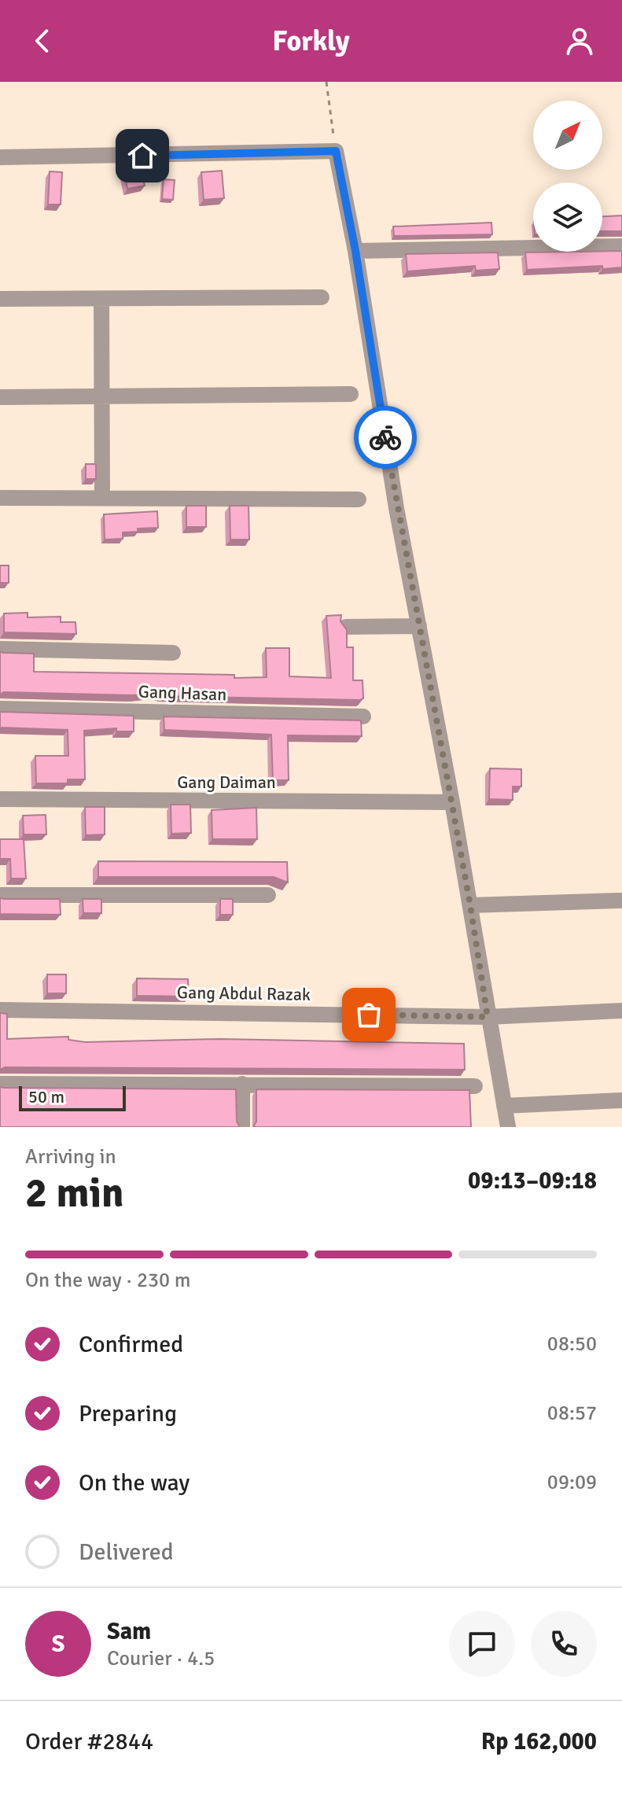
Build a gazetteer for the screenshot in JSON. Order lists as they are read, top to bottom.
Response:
{
  "streets": {
    "street": ["Gang Hasan", "Gang Daiman", "Gang Abdul Razak"]
  },
  "scale_bar": "50 m",
  "north": "top right",
  "page": {
    "header": "Forkly",
    "scale": "50 m",
    "heading": ["2 min", "Arriving in", "09:13–09:18"],
    "panel": [
      "Sam",
      "Courier · 4.5",
      "Order #2844",
      "Rp 162,000"
    ],
    "bar": "On the way · 230 m",
    "list": [
      ["Confirmed", "08:50"],
      ["Preparing", "08:57"],
      ["On the way", "09:09"],
      "Delivered"
    ],
    "round": "S"
  }
}
